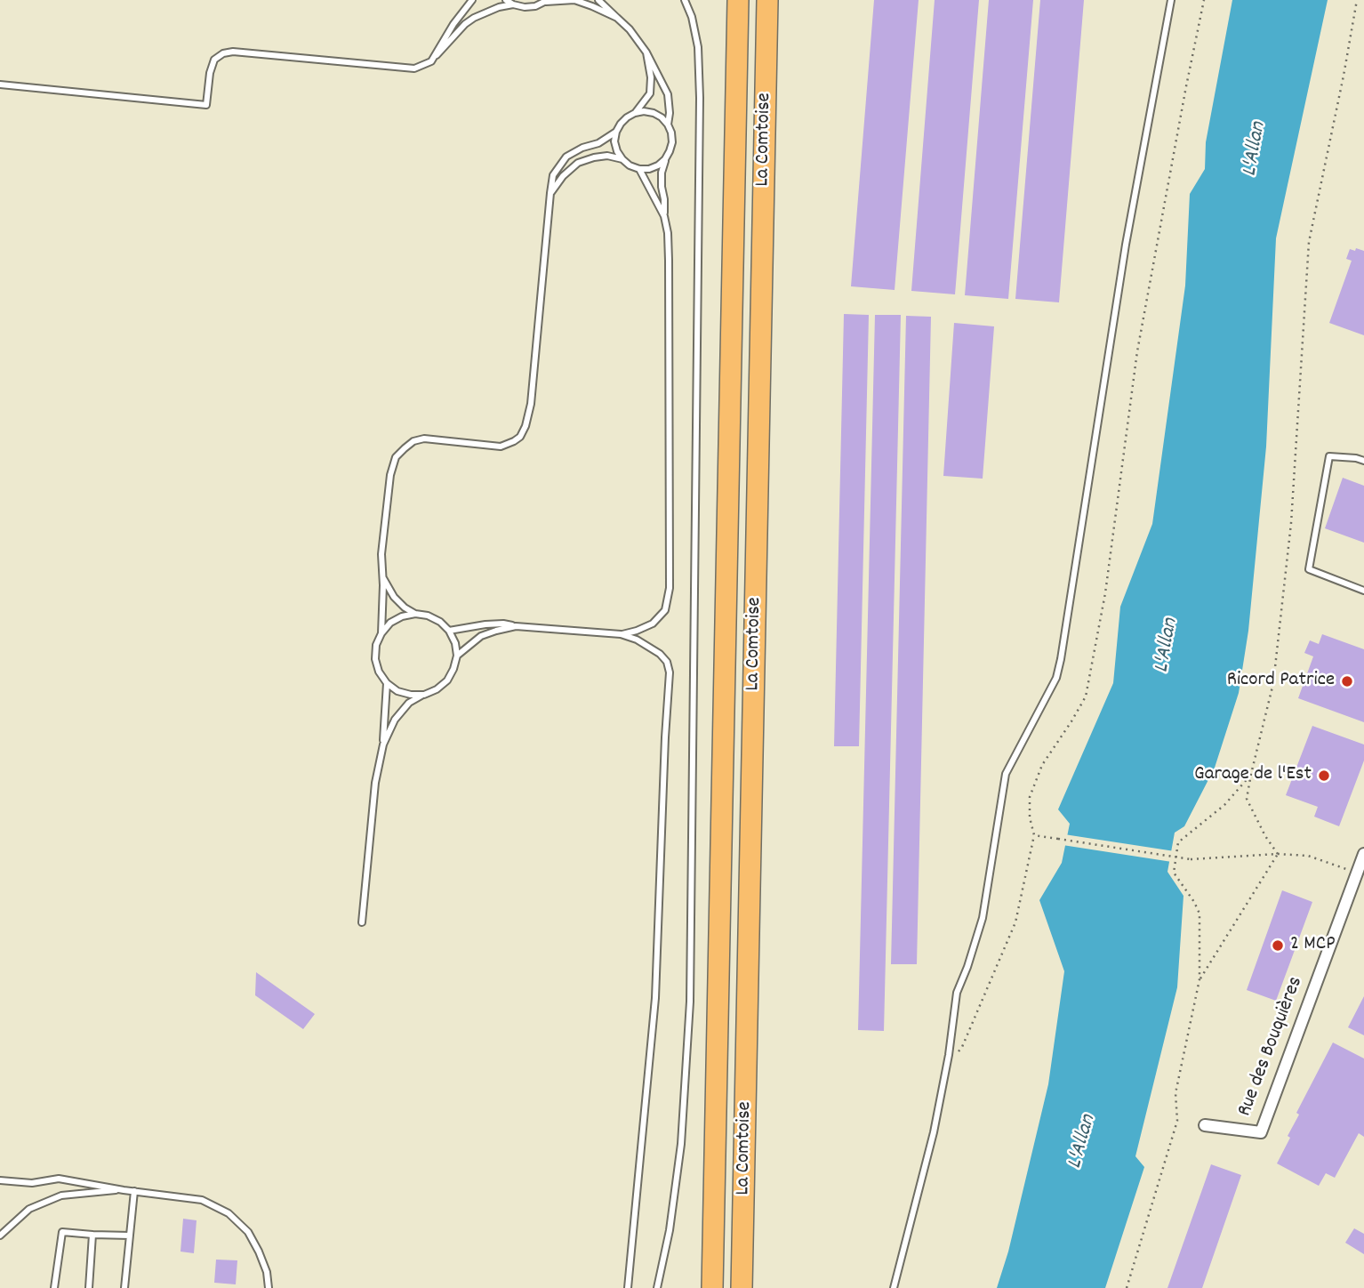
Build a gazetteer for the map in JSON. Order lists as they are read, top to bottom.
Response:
{
  "streets": {
    "highway": ["La Comtoise"],
    "street": ["Rue des Bouquières"]
  },
  "water": ["L'Allan"],
  "places": ["Ricord Patrice", "Garage de l'Est", "2 MCP"]
}
